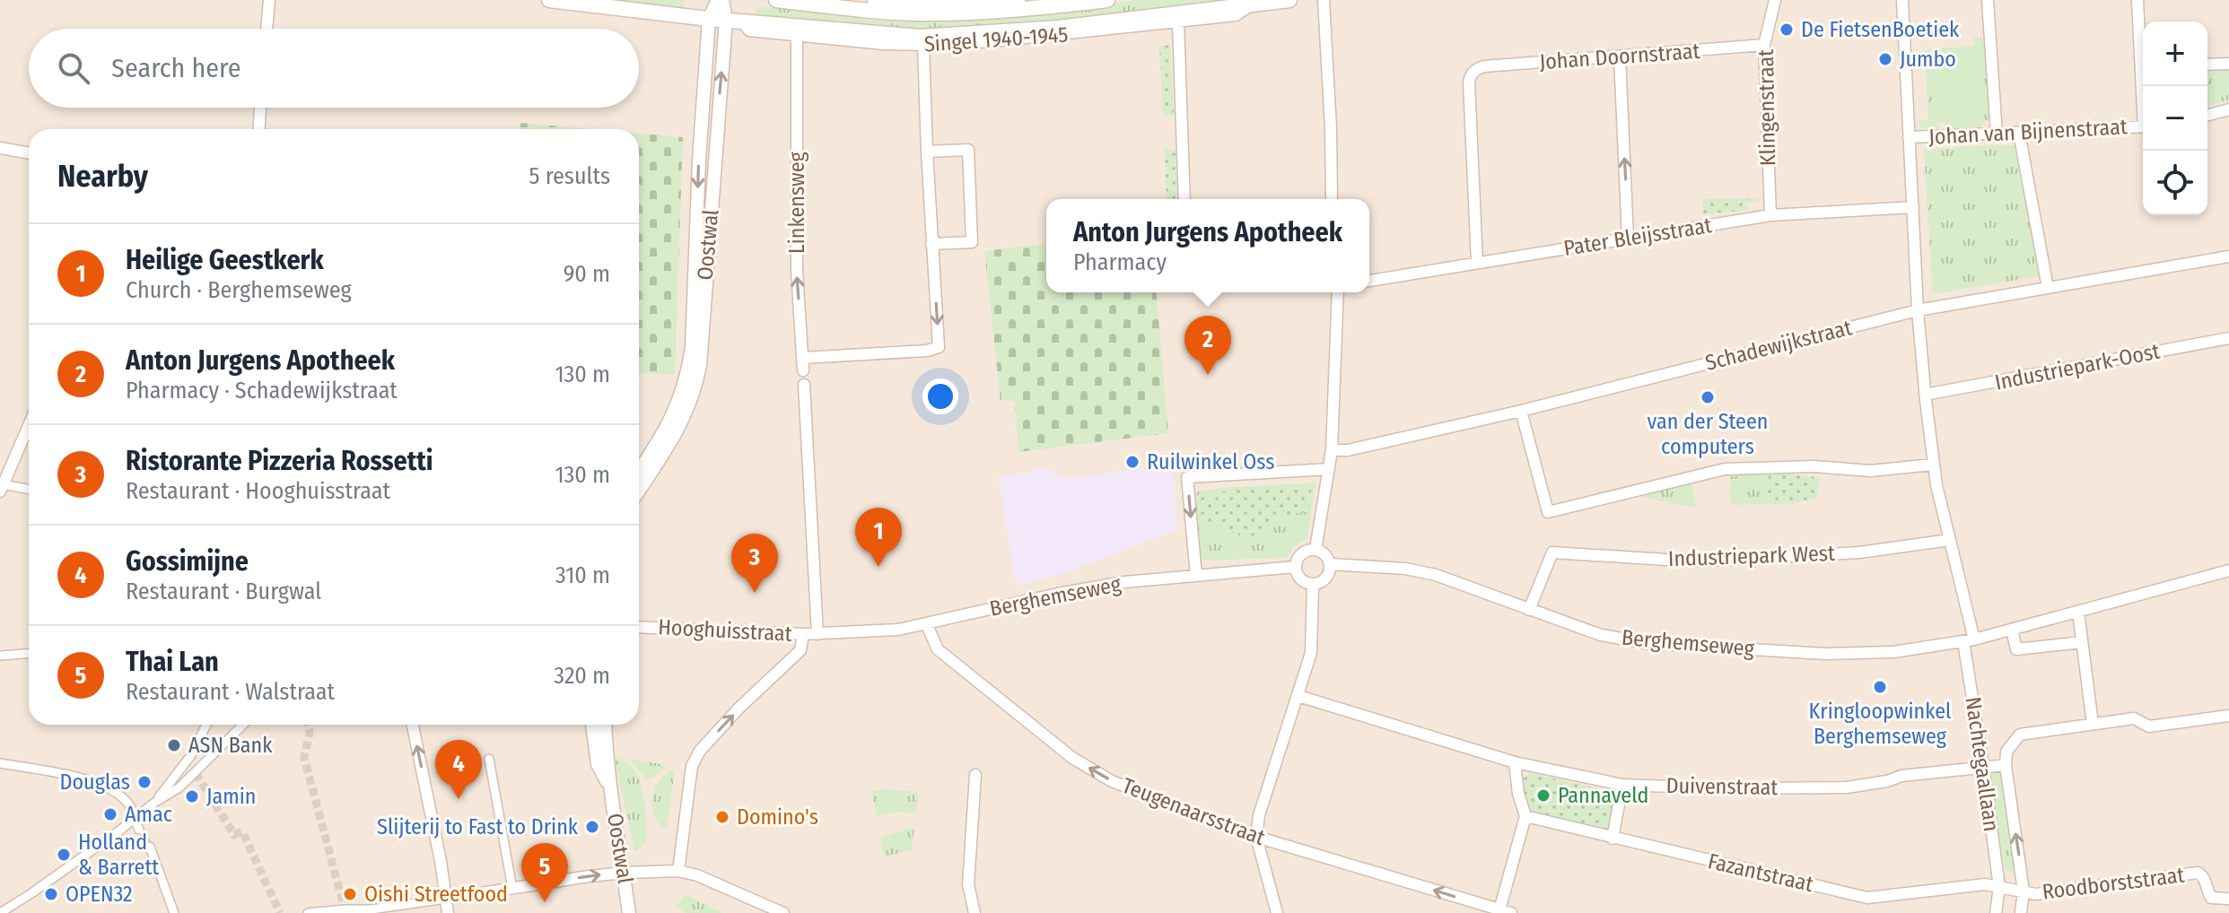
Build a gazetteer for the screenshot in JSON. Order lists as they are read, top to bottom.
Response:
{
  "streets": {
    "main road": ["Singel 1940-1945"],
    "street": [
      "Johan Doornstraat",
      "Klingenstraat",
      "Johan van Bijnenstraat",
      "Linkensweg",
      "Pater Bleijsstraat",
      "Oostwal",
      "Schadewijkstraat",
      "Industriepark-Oost",
      "Industriepark West",
      "Berghemseweg",
      "Hooghuisstraat",
      "Nachtegaallaan",
      "Duivenstraat",
      "Teugenaarsstraat",
      "Fazantstraat",
      "Roodborststraat"
    ]
  },
  "crossings": [
    ["Singel 1940-1945", "Linkensweg"],
    ["Singel 1940-1945", "Oostwal"],
    ["Johan Doornstraat", "Klingenstraat"],
    ["Johan Doornstraat", "Pater Bleijsstraat"],
    ["Klingenstraat", "Pater Bleijsstraat"],
    ["Johan van Bijnenstraat", "Nachtegaallaan"],
    ["Pater Bleijsstraat", "Nachtegaallaan"],
    ["Schadewijkstraat", "Nachtegaallaan"],
    ["Industriepark-Oost", "Nachtegaallaan"],
    ["Industriepark West", "Berghemseweg"],
    ["Industriepark West", "Nachtegaallaan"],
    ["Berghemseweg", "Hooghuisstraat"],
    ["Berghemseweg", "Nachtegaallaan"],
    ["Berghemseweg", "Teugenaarsstraat"],
    ["Nachtegaallaan", "Duivenstraat"],
    ["Nachtegaallaan", "Fazantstraat"],
    ["Nachtegaallaan", "Roodborststraat"]
  ],
  "one_way": ["Linkensweg", "Teugenaarsstraat"],
  "places": [
    "De FietsenBoetiek",
    "Jumbo",
    "van der Steen computers",
    "Ruilwinkel Oss",
    "Kringloopwinkel Berghemseweg",
    "ASN Bank",
    "Douglas",
    "Pannaveld",
    "Jamin",
    "Amac",
    "Domino's",
    "Slijterij to Fast to Drink",
    "Holland & Barrett",
    "OPEN32",
    "Oishi Streetfood"
  ],
  "page": {
    "map_buttons": ["+", "−"],
    "search": "Search here",
    "heading": ["Nearby", "5 results"],
    "popup": ["Anton Jurgens Apotheek", "Pharmacy"],
    "list": [
      {
        "mark": "1",
        "name": "Heilige Geestkerk",
        "note": "Church · Berghemseweg",
        "value": "90 m"
      },
      {
        "mark": "2",
        "name": "Anton Jurgens Apotheek",
        "note": "Pharmacy · Schadewijkstraat",
        "value": "130 m"
      },
      {
        "mark": "3",
        "name": "Ristorante Pizzeria Rossetti",
        "note": "Restaurant · Hooghuisstraat",
        "value": "130 m"
      },
      {
        "mark": "4",
        "name": "Gossimijne",
        "note": "Restaurant · Burgwal",
        "value": "310 m"
      },
      {
        "mark": "5",
        "name": "Thai Lan",
        "note": "Restaurant · Walstraat",
        "value": "320 m"
      }
    ],
    "pins": [
      "2",
      "1",
      "3",
      "4",
      "5"
    ]
  }
}
